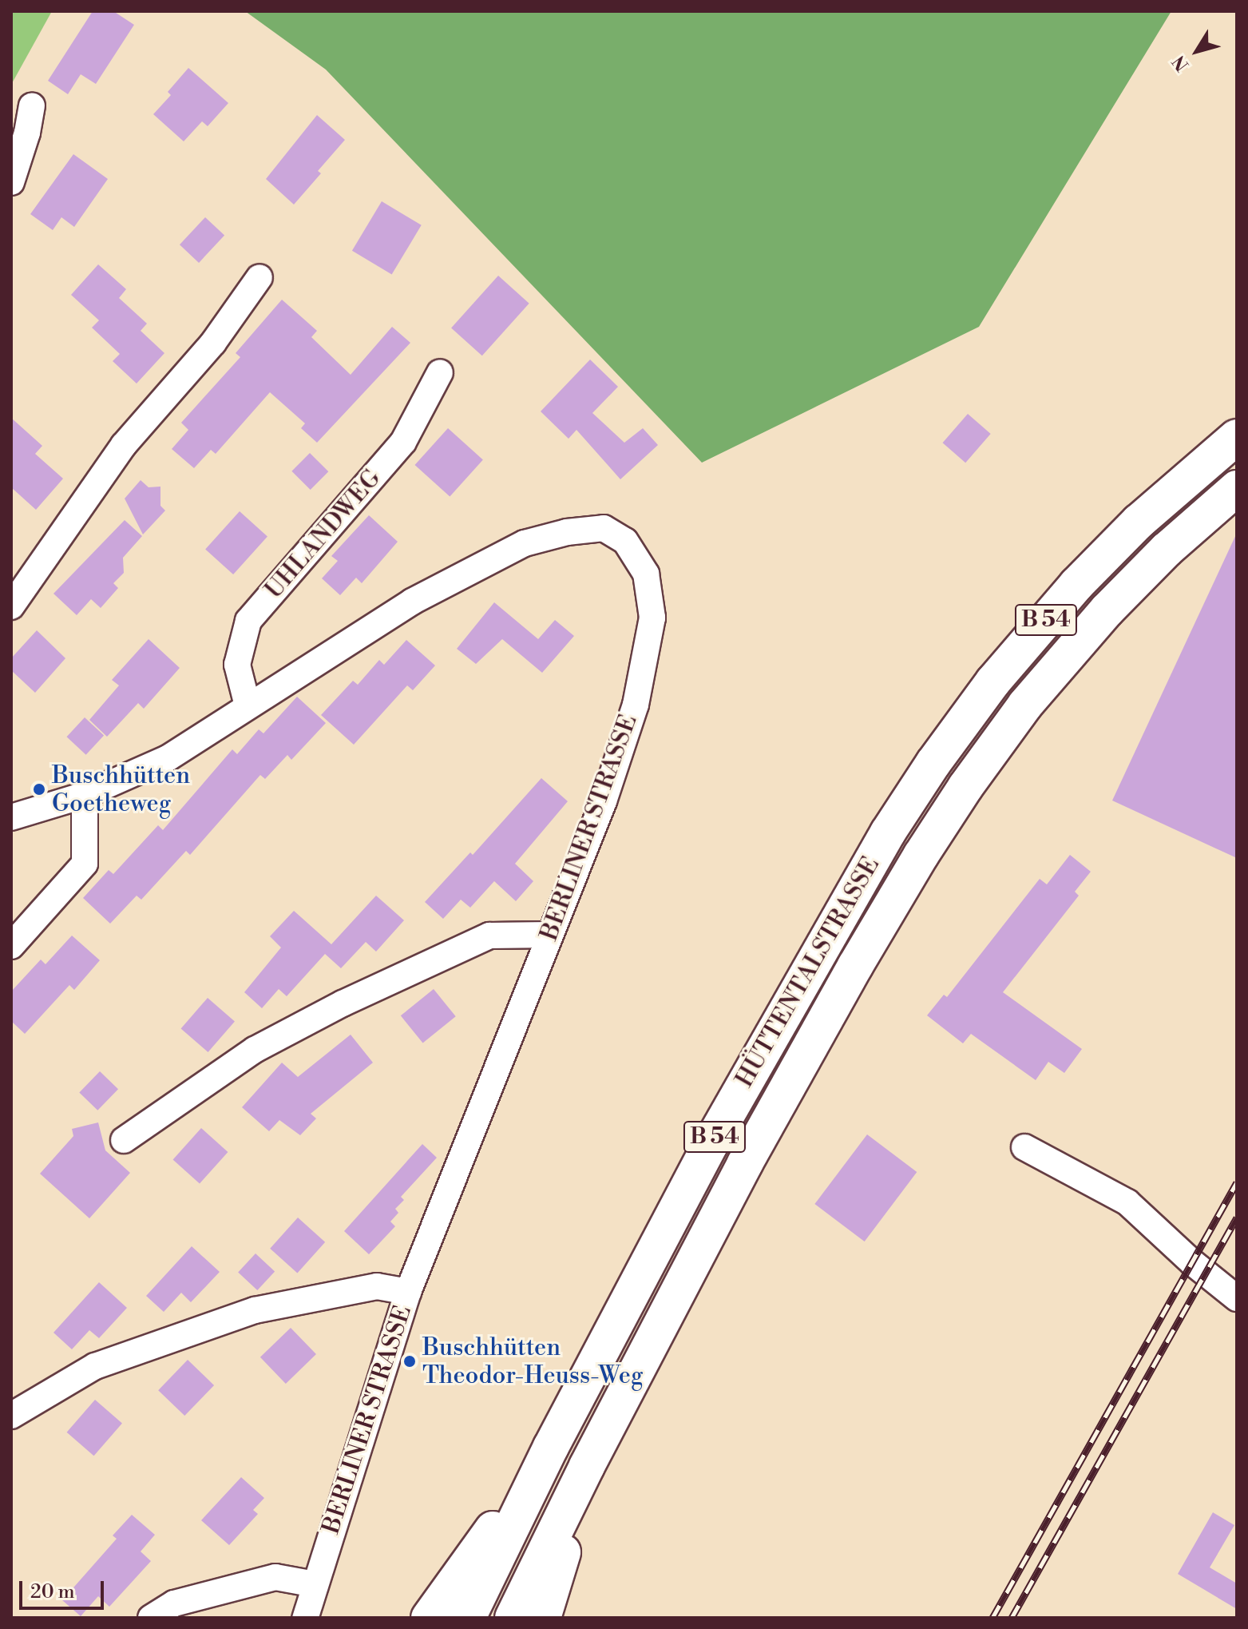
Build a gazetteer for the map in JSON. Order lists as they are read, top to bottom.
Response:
{
  "streets": {
    "highway": ["B 54", "HÜTTENTALSTRASSE"],
    "street": ["UHLANDWEG", "BERLINER STRASSE"]
  },
  "crossings": [
    ["UHLANDWEG", "BERLINER STRASSE"]
  ],
  "places": ["Buschhütten Goetheweg", "Buschhütten Theodor-Heuss-Weg"],
  "scale_bar": "20 m",
  "north": "bottom left"
}
